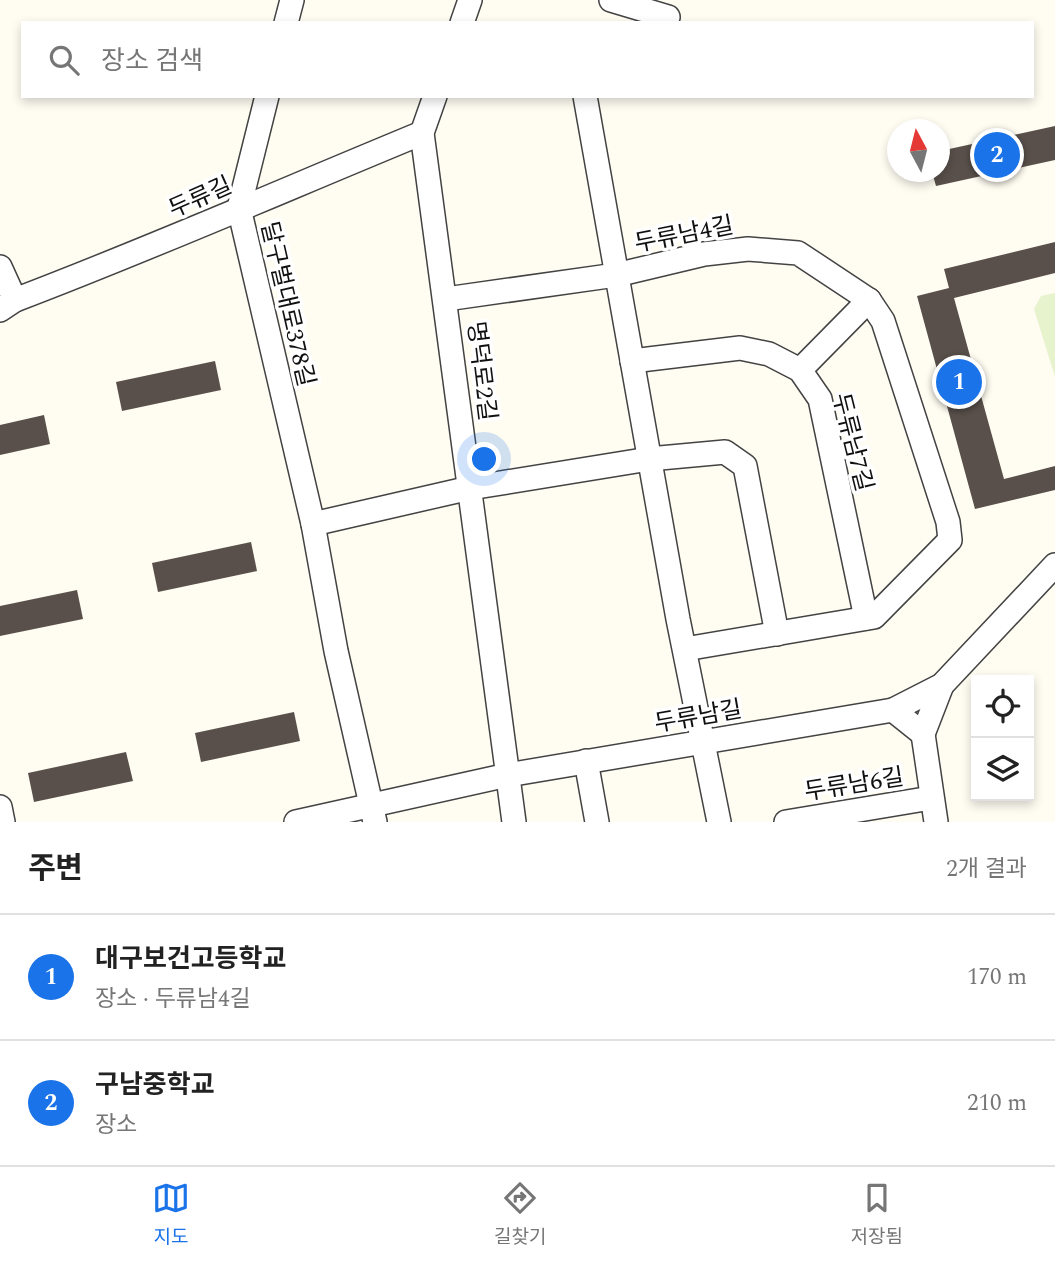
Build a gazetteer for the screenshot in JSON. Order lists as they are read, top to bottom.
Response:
{
  "streets": {
    "street": [
      "두류길",
      "두류남4길",
      "달구벌대로378길",
      "명덕로2길",
      "두류남7길",
      "두류남길",
      "두류남6길"
    ]
  },
  "crossings": [
    ["두류길", "달구벌대로378길"],
    ["두류길", "명덕로2길"],
    ["두류남4길", "명덕로2길"],
    ["두류남4길", "두류남7길"],
    ["달구벌대로378길", "두류남길"],
    ["명덕로2길", "두류남길"]
  ],
  "north": "top",
  "page": {
    "search": "장소 검색",
    "pins": ["2", "1"],
    "heading": ["주변", "2개 결과"],
    "list": [
      {
        "mark": "1",
        "name": "대구보건고등학교",
        "note": "장소 · 두류남4길",
        "value": "170 m"
      },
      {
        "mark": "2",
        "name": "구남중학교",
        "note": "장소",
        "value": "210 m"
      }
    ],
    "nav": ["지도", "길찾기", "저장됨"]
  }
}
